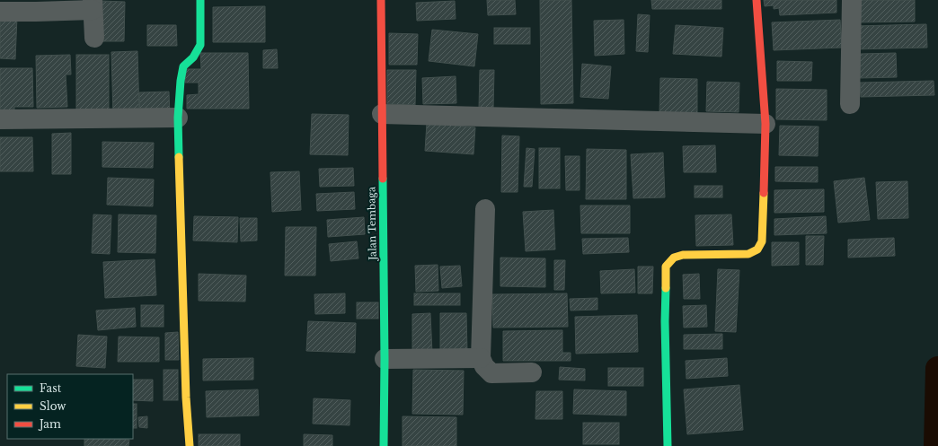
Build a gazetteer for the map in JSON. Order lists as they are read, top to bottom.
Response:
{
  "streets": {
    "street": ["Jalan Tembaga"]
  },
  "legend": ["Fast", "Slow", "Jam"]
}
